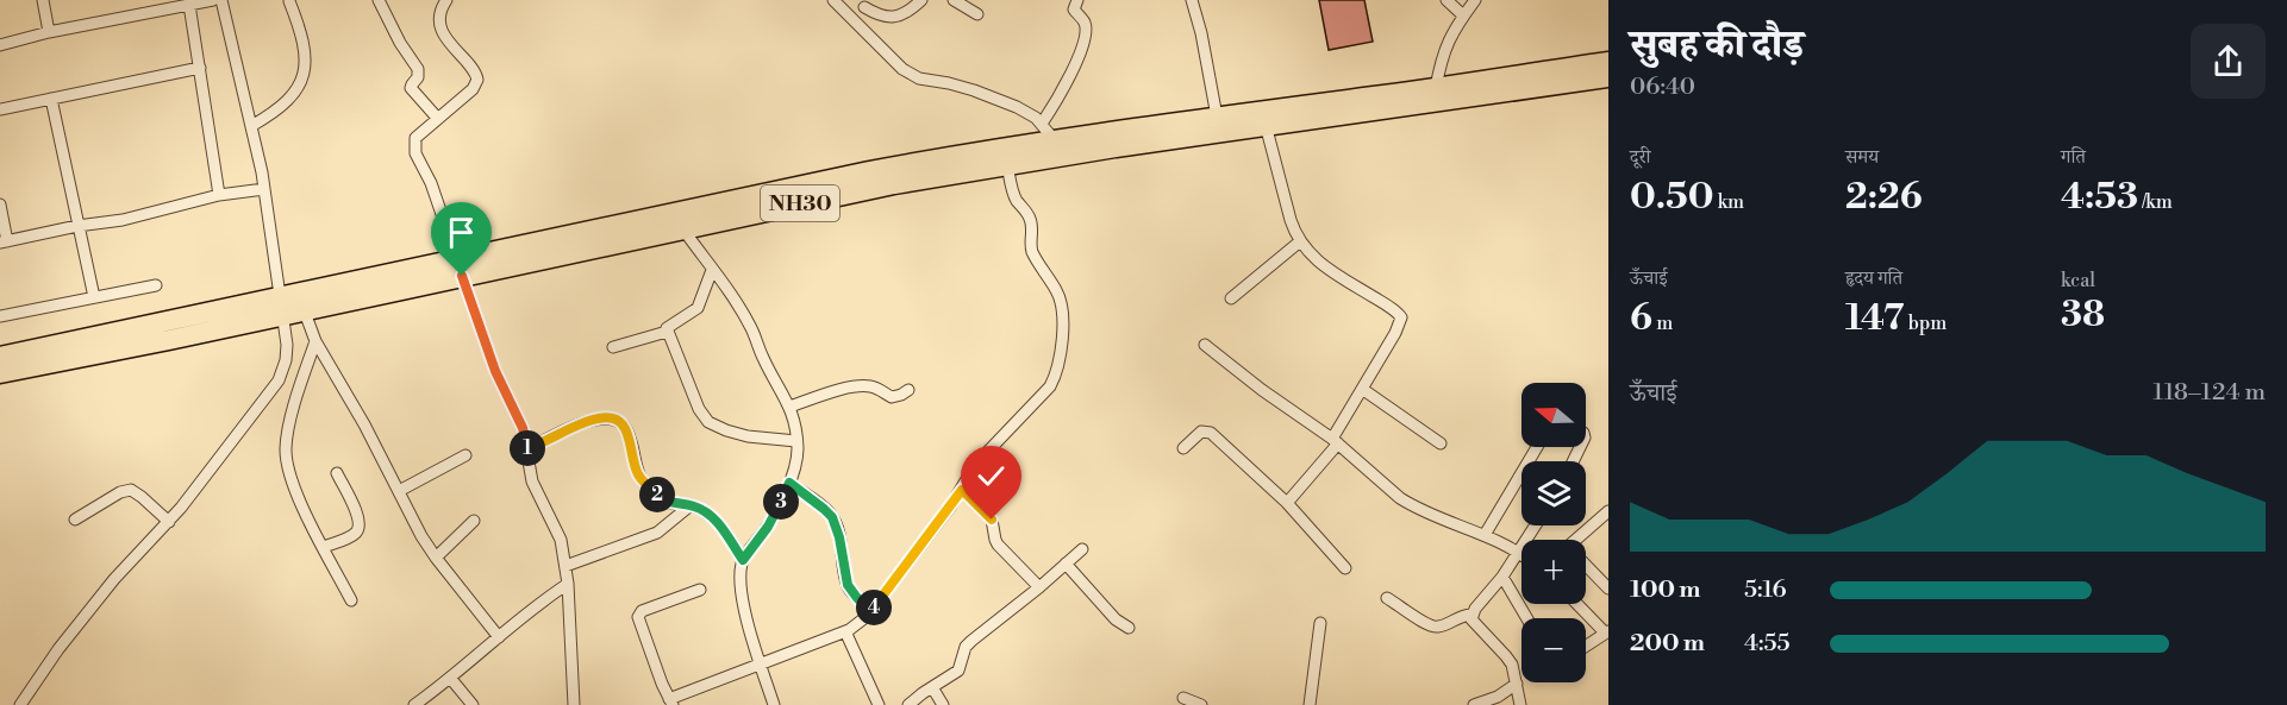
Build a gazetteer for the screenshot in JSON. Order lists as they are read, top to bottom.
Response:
{
  "streets": {
    "highway": ["NH30"]
  },
  "north": "left",
  "page": {
    "heading": ["सुबह की दौड़", "06:40"],
    "stats": [
      ["दूरी", "0.50 km"],
      ["समय", "2:26"],
      ["गति", "4:53 /km"],
      ["ऊँचाई", "6 m"],
      ["हृदय गति", "147 bpm"],
      ["kcal", "38"]
    ],
    "chart": ["ऊँचाई", "118–124 m"],
    "map_buttons": ["+", "−"],
    "pins": [
      "1",
      "2",
      "3",
      "4"
    ],
    "list": [
      {
        "name": "100 m",
        "note": "5:16"
      },
      {
        "name": "200 m",
        "note": "4:55"
      }
    ]
  }
}
